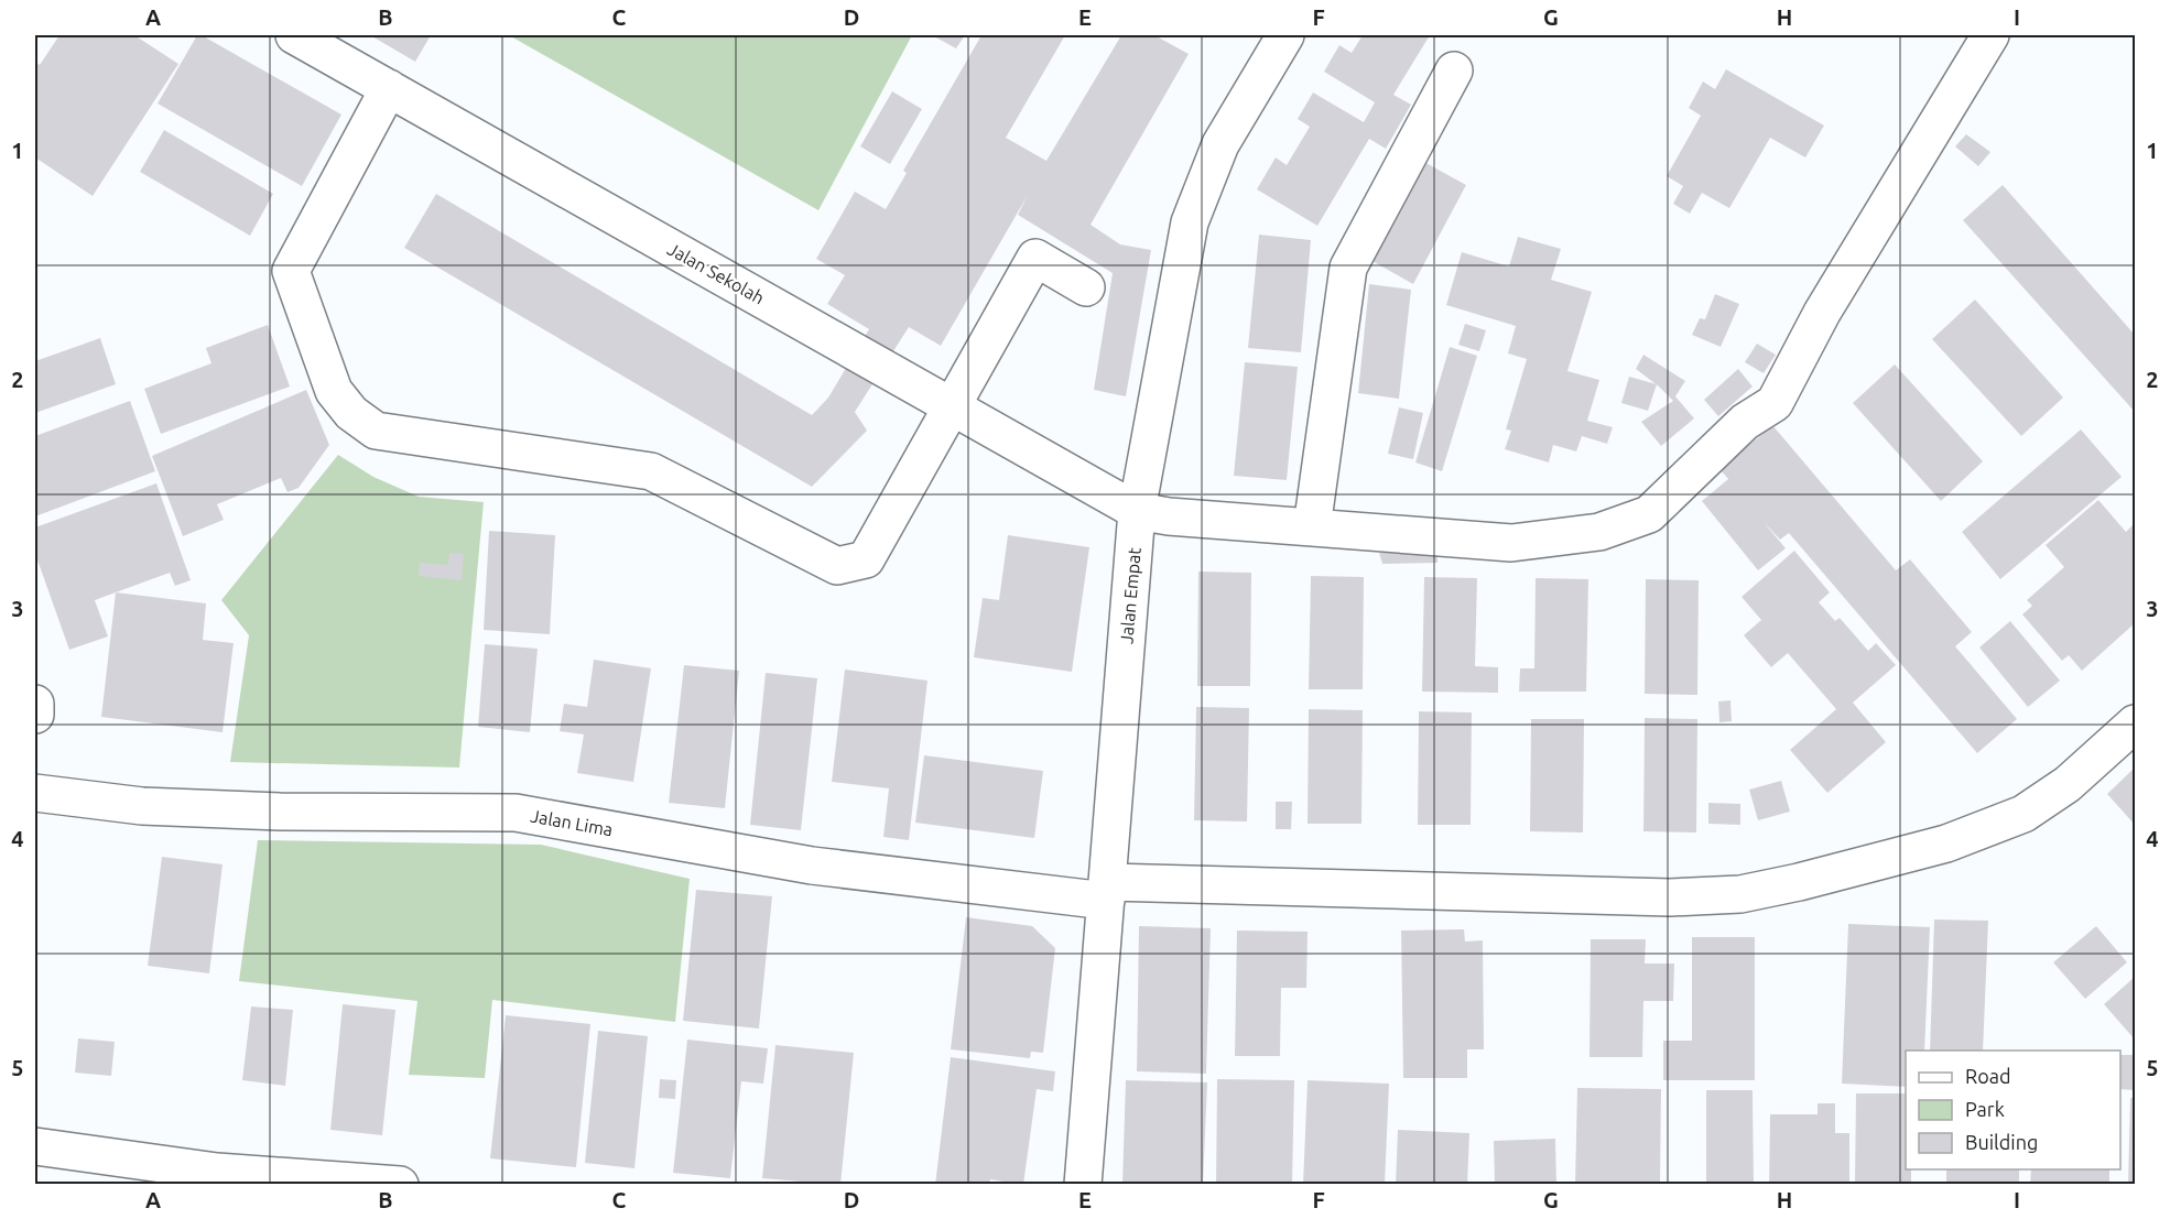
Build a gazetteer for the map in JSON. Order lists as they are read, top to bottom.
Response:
{
  "streets": {
    "street": ["Jalan Sekolah", "Jalan Empat", "Jalan Lima"]
  },
  "crossings": [
    ["Jalan Sekolah", "Jalan Empat"],
    ["Jalan Empat", "Jalan Lima"]
  ],
  "legend": ["Road", "Park", "Building"],
  "grid": {
    "columns": [
      "A",
      "B",
      "C",
      "D",
      "E",
      "F",
      "G",
      "H",
      "I"
    ],
    "rows": [
      "1",
      "2",
      "3",
      "4",
      "5"
    ]
  }
}
